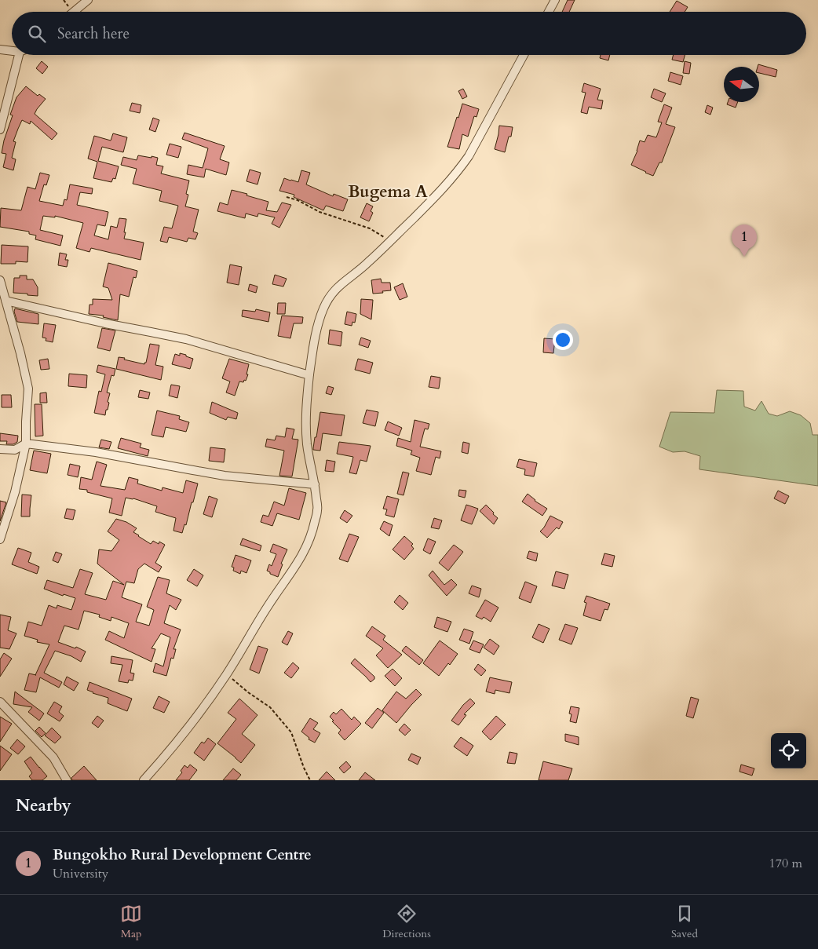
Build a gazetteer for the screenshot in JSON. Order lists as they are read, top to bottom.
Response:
{
  "districts": ["Bugema A"],
  "north": "left",
  "page": {
    "search": "Search here",
    "pins": "1",
    "heading": "Nearby",
    "list": [
      {
        "mark": "1",
        "name": "Bungokho Rural Development Centre",
        "note": "University",
        "value": "170 m"
      }
    ],
    "nav": ["Map", "Directions", "Saved"]
  }
}
